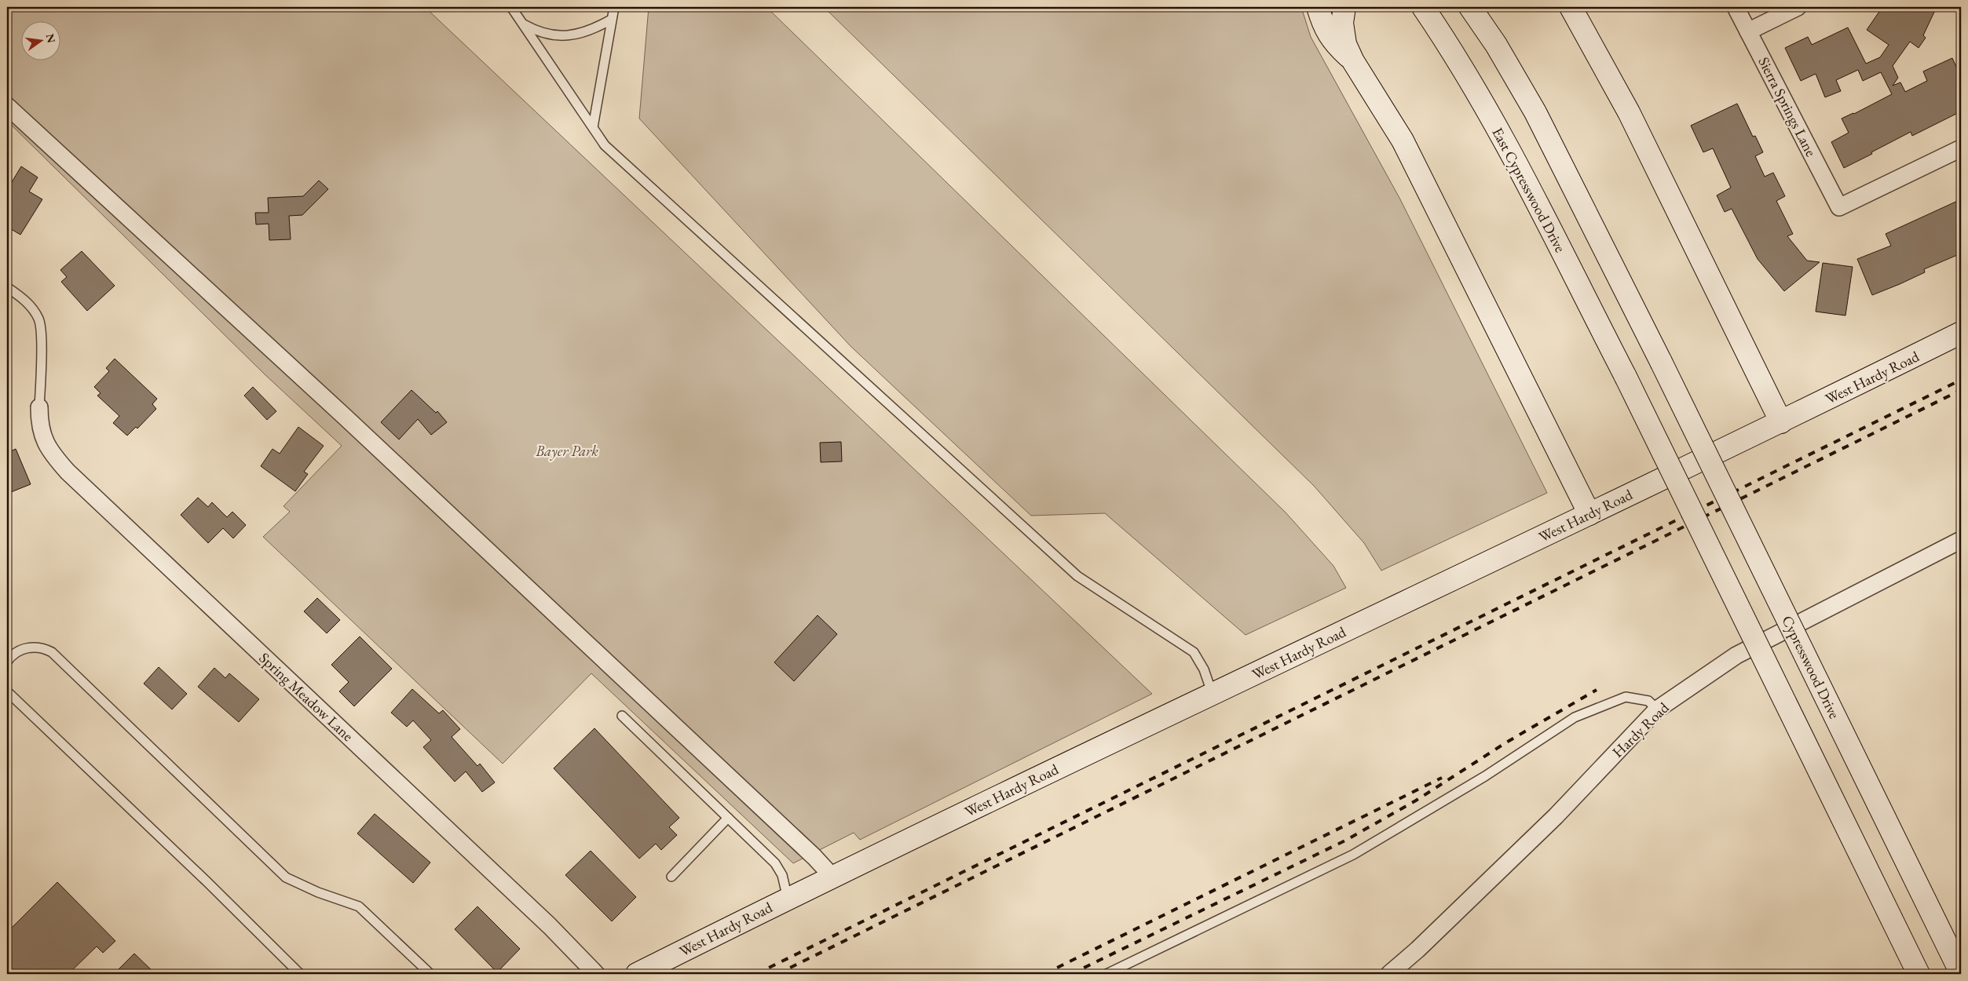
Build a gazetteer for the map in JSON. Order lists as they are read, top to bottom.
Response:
{
  "streets": {
    "main road": ["East Cypresswood Drive", "West Hardy Road", "Cypresswood Drive"],
    "street": ["Sierra Springs Lane", "Spring Meadow Lane", "Hardy Road"]
  },
  "parks": ["Bayer Park"],
  "north": "right"
}
